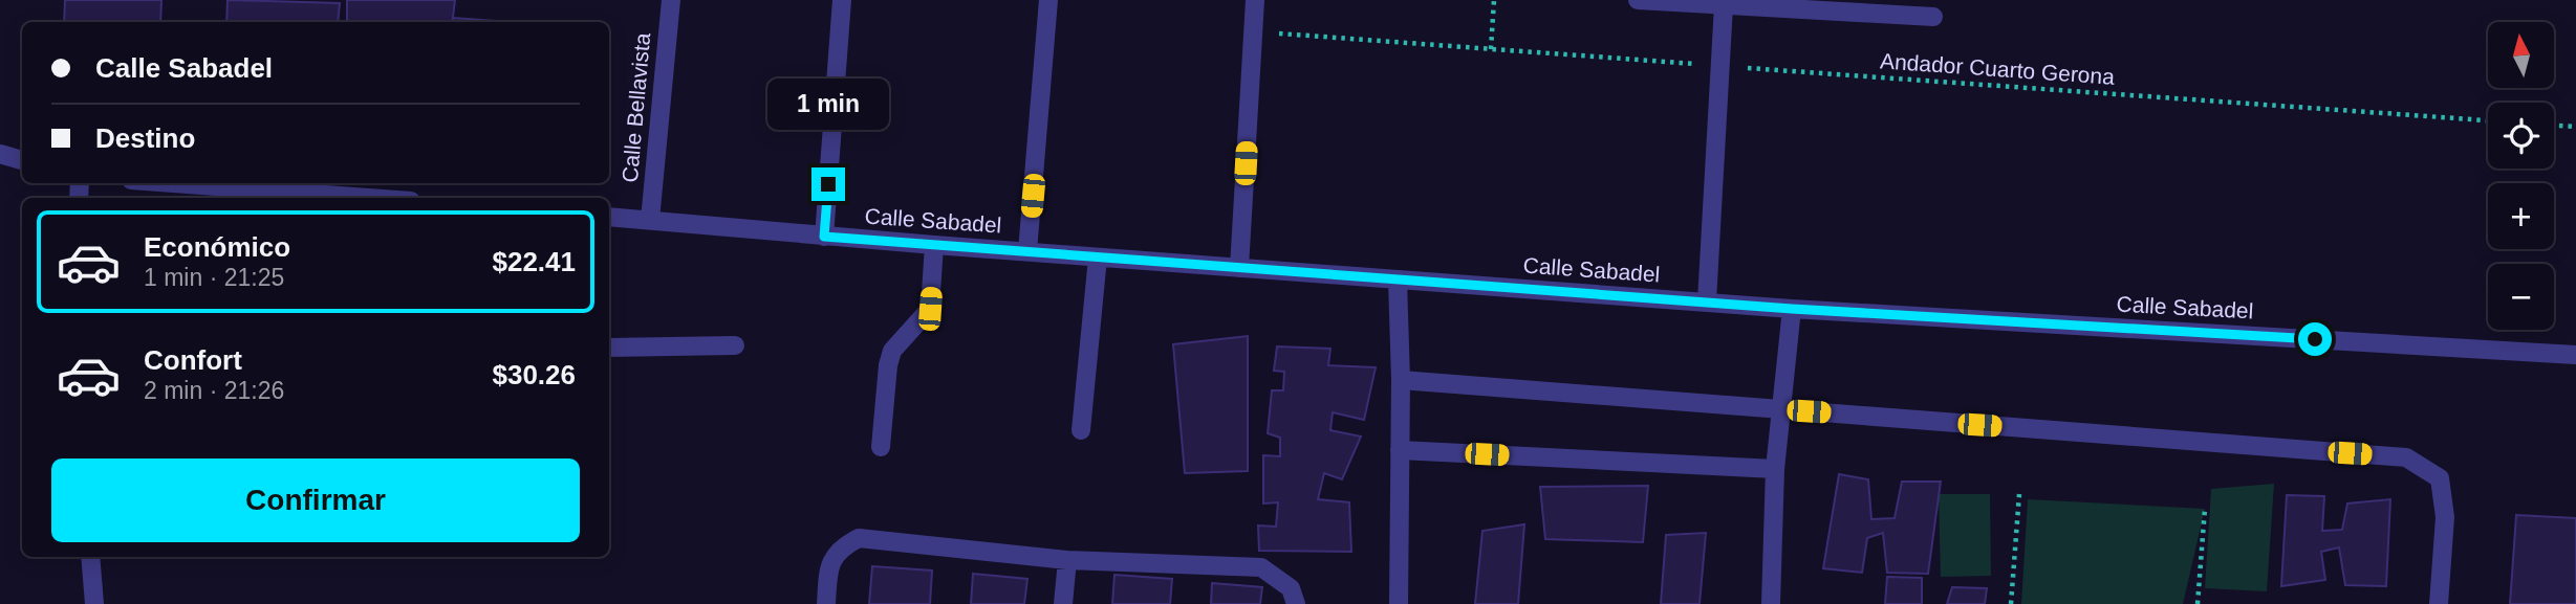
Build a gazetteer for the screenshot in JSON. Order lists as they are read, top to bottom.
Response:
{
  "streets": {
    "street": ["Calle Bellavista", "Calle Sabadel"],
    "path": ["Andador Cuarto Gerona"]
  },
  "crossings": [
    ["Calle Bellavista", "Calle Sabadel"]
  ],
  "north": "top",
  "page": {
    "map_buttons": ["+", "−"],
    "banner": ["Calle Sabadel", "Destino"],
    "bubble": "1 min",
    "list": [
      {
        "name": "Económico",
        "note": "1 min · 21:25",
        "value": "$22.41"
      },
      {
        "name": "Confort",
        "note": "2 min · 21:26",
        "value": "$30.26"
      }
    ],
    "buttons": "Confirmar"
  }
}
